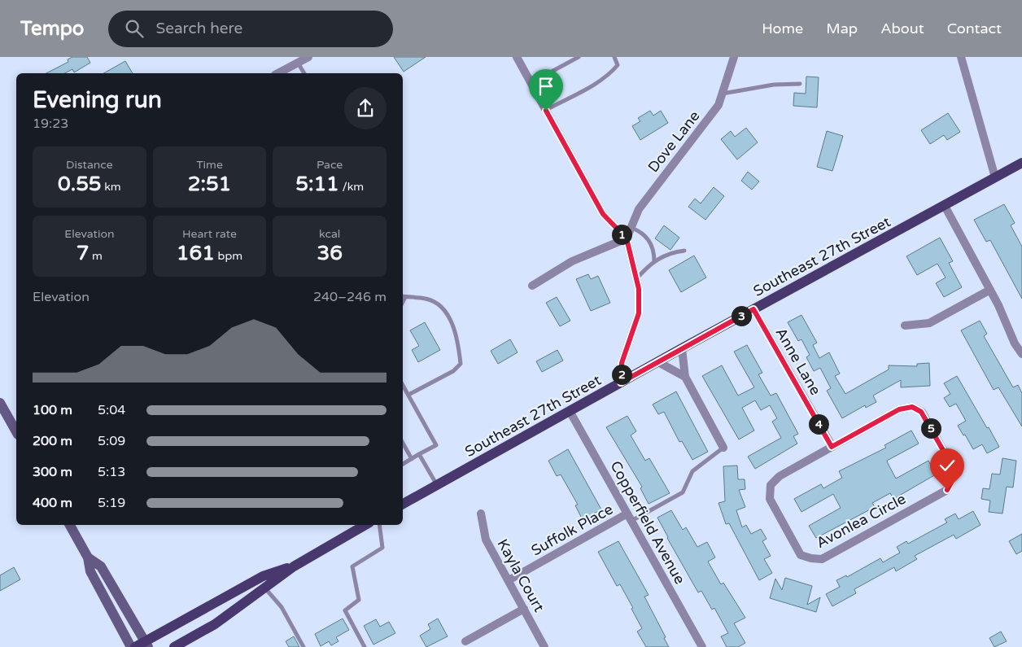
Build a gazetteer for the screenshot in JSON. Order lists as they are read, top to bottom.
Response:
{
  "streets": {
    "main road": ["Southeast 27th Street"],
    "street": [
      "Dove Lane",
      "Anne Lane",
      "Avonlea Circle",
      "Copperfield Avenue",
      "Suffolk Place",
      "Kayla Court"
    ]
  },
  "crossings": [
    ["Southeast 27th Street", "Anne Lane"],
    ["Southeast 27th Street", "Copperfield Avenue"],
    ["Anne Lane", "Avonlea Circle"],
    ["Copperfield Avenue", "Suffolk Place"],
    ["Suffolk Place", "Kayla Court"]
  ],
  "page": {
    "header": "Tempo",
    "search": "Search here",
    "nav": [
      "Home",
      "Map",
      "About",
      "Contact"
    ],
    "heading": ["Evening run", "19:23"],
    "stats": [
      ["Distance", "0.55 km"],
      ["Time", "2:51"],
      ["Pace", "5:11 /km"],
      ["Elevation", "7 m"],
      ["Heart rate", "161 bpm"],
      ["kcal", "36"]
    ],
    "pins": [
      "1",
      "3",
      "2",
      "4",
      "5"
    ],
    "chart": ["Elevation", "240–246 m"],
    "list": [
      {
        "name": "100 m",
        "note": "5:04"
      },
      {
        "name": "200 m",
        "note": "5:09"
      },
      {
        "name": "300 m",
        "note": "5:13"
      },
      {
        "name": "400 m",
        "note": "5:19"
      }
    ]
  }
}
